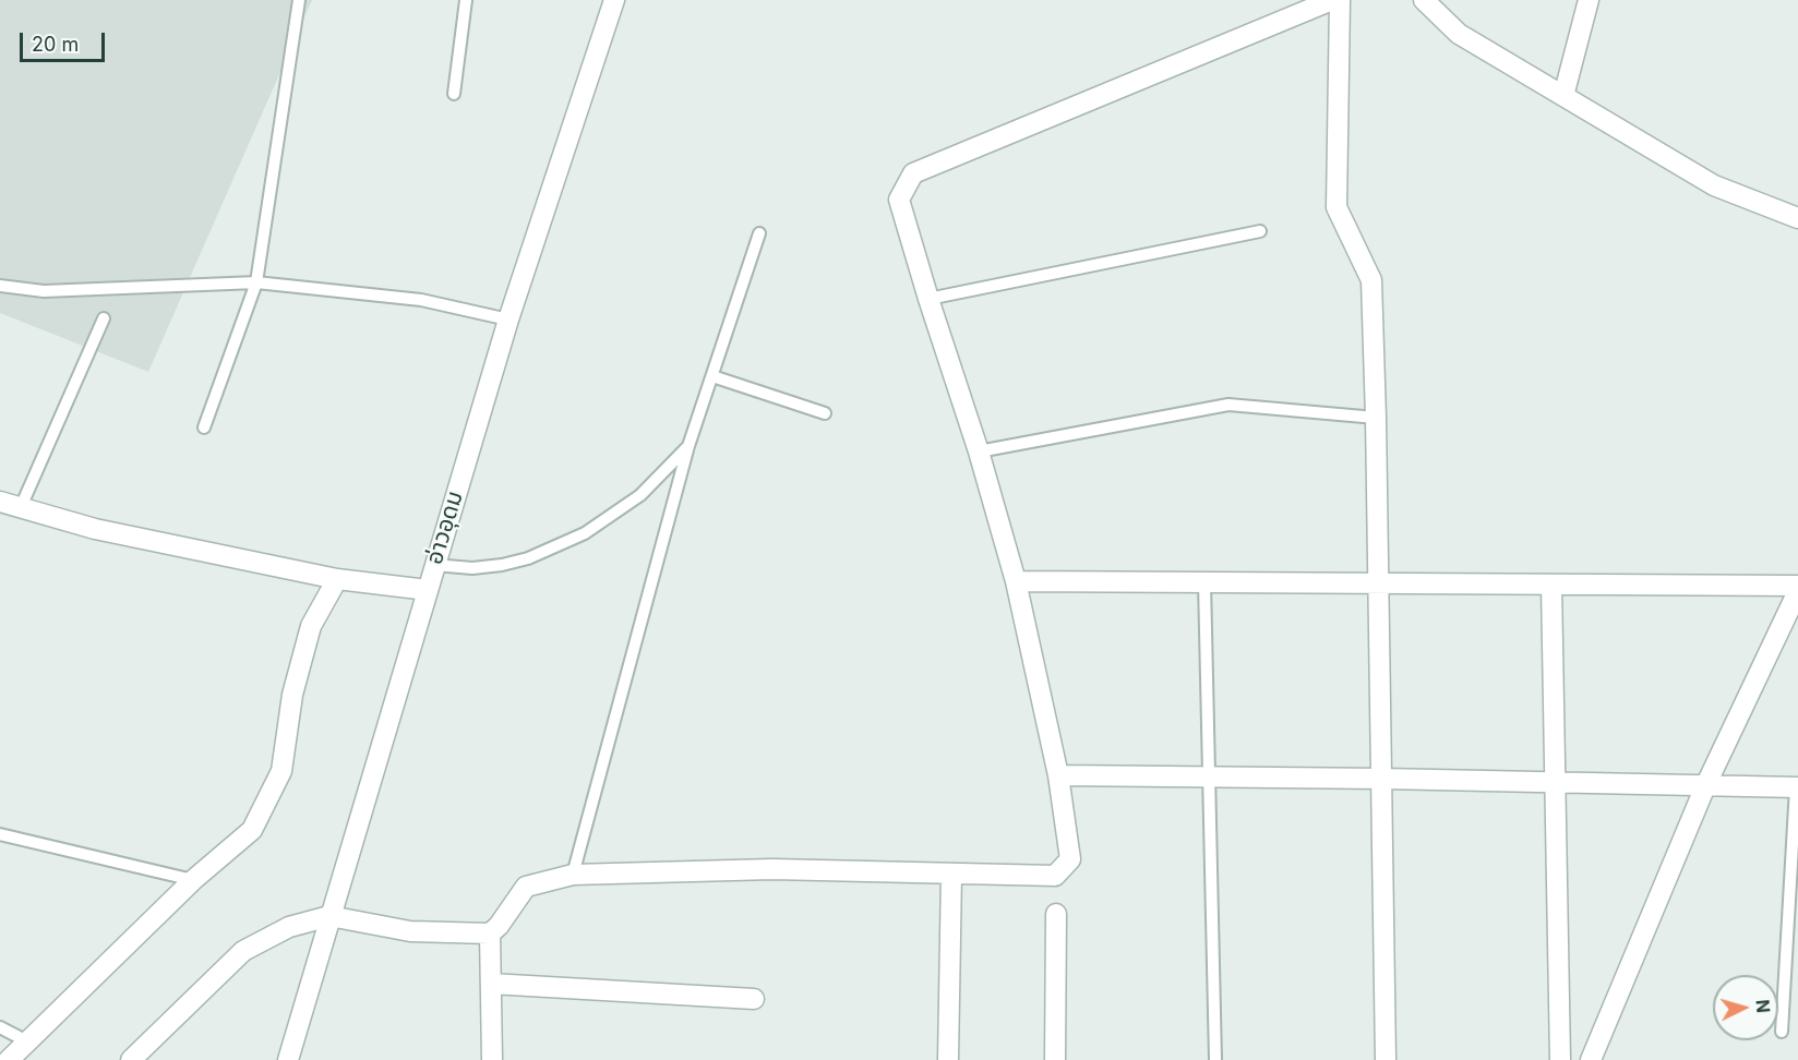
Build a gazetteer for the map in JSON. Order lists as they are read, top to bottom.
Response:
{
  "streets": {
    "street": ["อ่าวอุดม"]
  },
  "scale_bar": "20 m",
  "north": "right"
}
